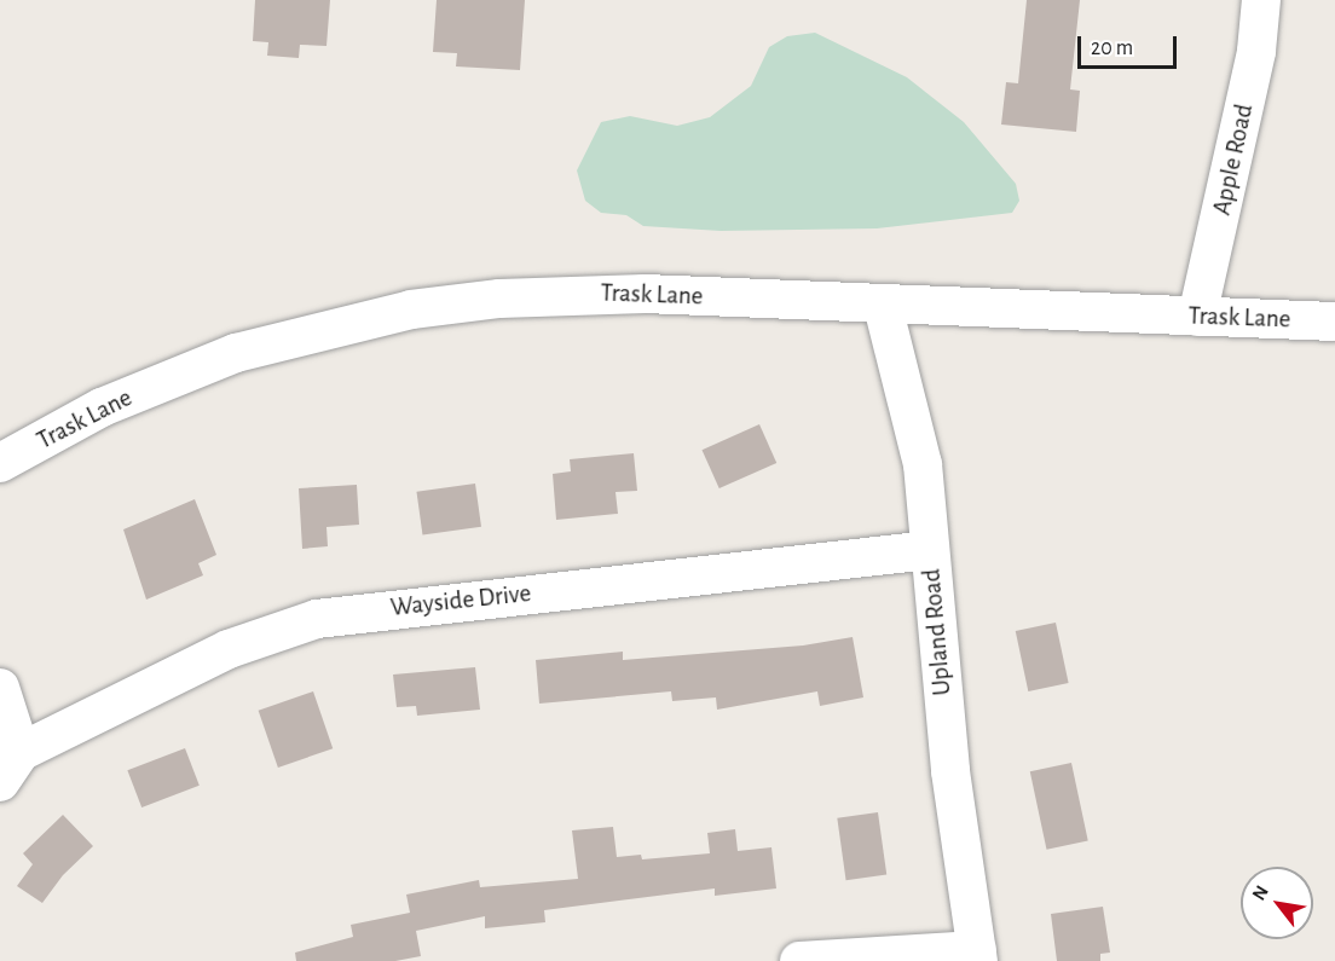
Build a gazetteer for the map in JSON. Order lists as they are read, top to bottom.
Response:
{
  "streets": {
    "street": [
      "Apple Road",
      "Trask Lane",
      "Wayside Drive",
      "Upland Road"
    ]
  },
  "crossings": [
    ["Apple Road", "Trask Lane"],
    ["Trask Lane", "Upland Road"],
    ["Wayside Drive", "Upland Road"]
  ],
  "scale_bar": "20 m",
  "north": "top left"
}
